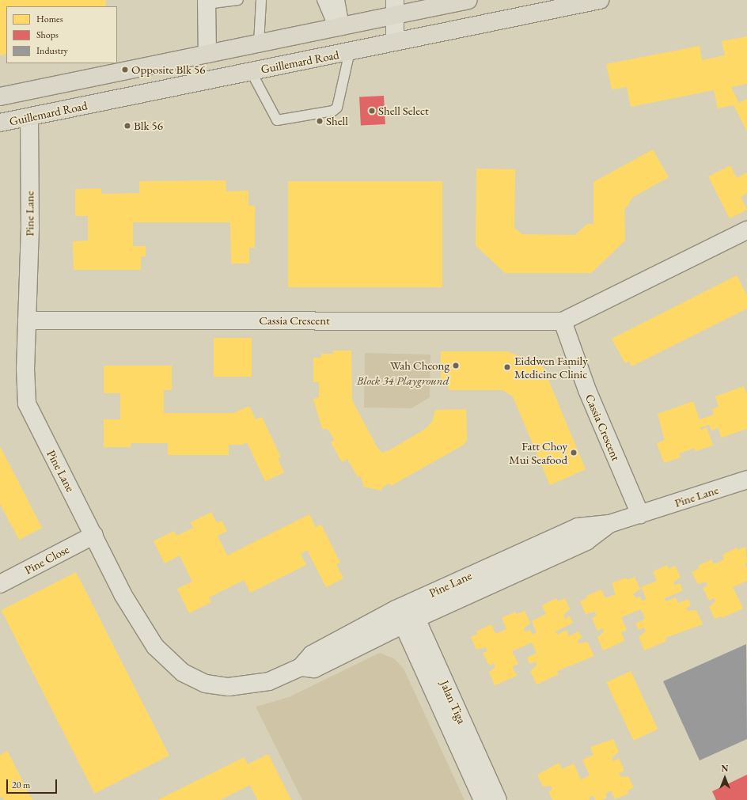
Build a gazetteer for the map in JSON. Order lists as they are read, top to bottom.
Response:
{
  "streets": {
    "main road": ["Guillemard Road"],
    "street": [
      "Pine Lane",
      "Cassia Crescent",
      "Pine Close",
      "Jalan Tiga"
    ]
  },
  "crossings": [
    ["Guillemard Road", "Pine Lane"],
    ["Pine Lane", "Cassia Crescent"],
    ["Pine Lane", "Pine Close"],
    ["Pine Lane", "Jalan Tiga"]
  ],
  "parks": ["Block 34 Playground"],
  "places": [
    "Opposite Blk 56",
    "Shell Select",
    "Shell",
    "Blk 56",
    "Wah Cheong",
    "Eiddwen Family Medicine Clinic",
    "Fatt Choy Mui Seafood"
  ],
  "legend": ["Homes", "Shops", "Industry"],
  "scale_bar": "20 m",
  "north": "top"
}
